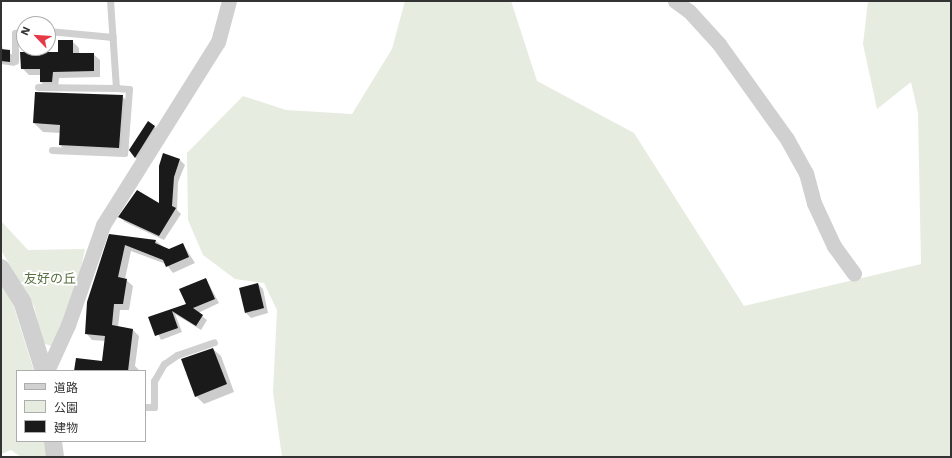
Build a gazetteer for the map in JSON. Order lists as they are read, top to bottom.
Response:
{
  "parks": ["友好の丘"],
  "legend": ["道路", "公園", "建物"],
  "north": "top left"
}
